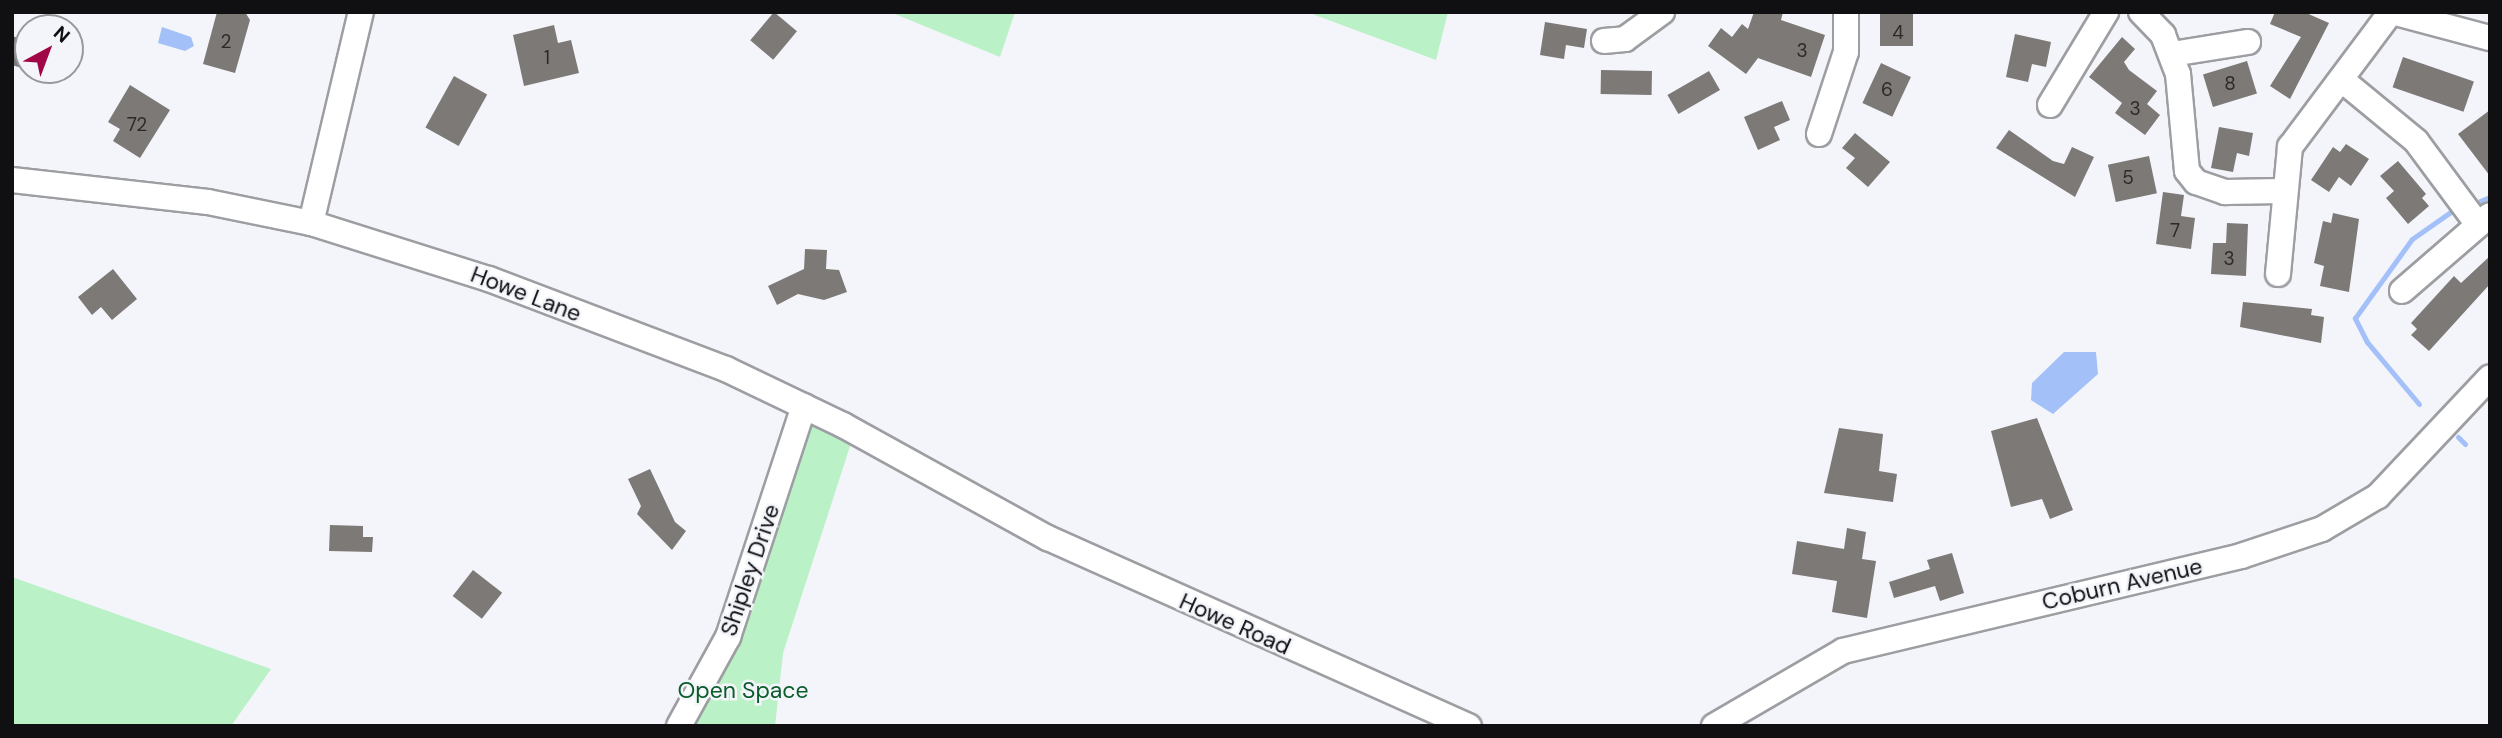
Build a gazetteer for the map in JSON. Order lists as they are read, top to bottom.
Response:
{
  "streets": {
    "street": [
      "Howe Lane",
      "Shipley Drive",
      "Coburn Avenue",
      "Howe Road"
    ]
  },
  "crossings": [
    ["Howe Lane", "Shipley Drive"],
    ["Howe Lane", "Howe Road"]
  ],
  "parks": ["Open Space"],
  "house_numbers": [
    "4",
    "2",
    "3",
    "1",
    "8",
    "6",
    "3",
    "72",
    "5",
    "7",
    "3"
  ],
  "north": "top right"
}
